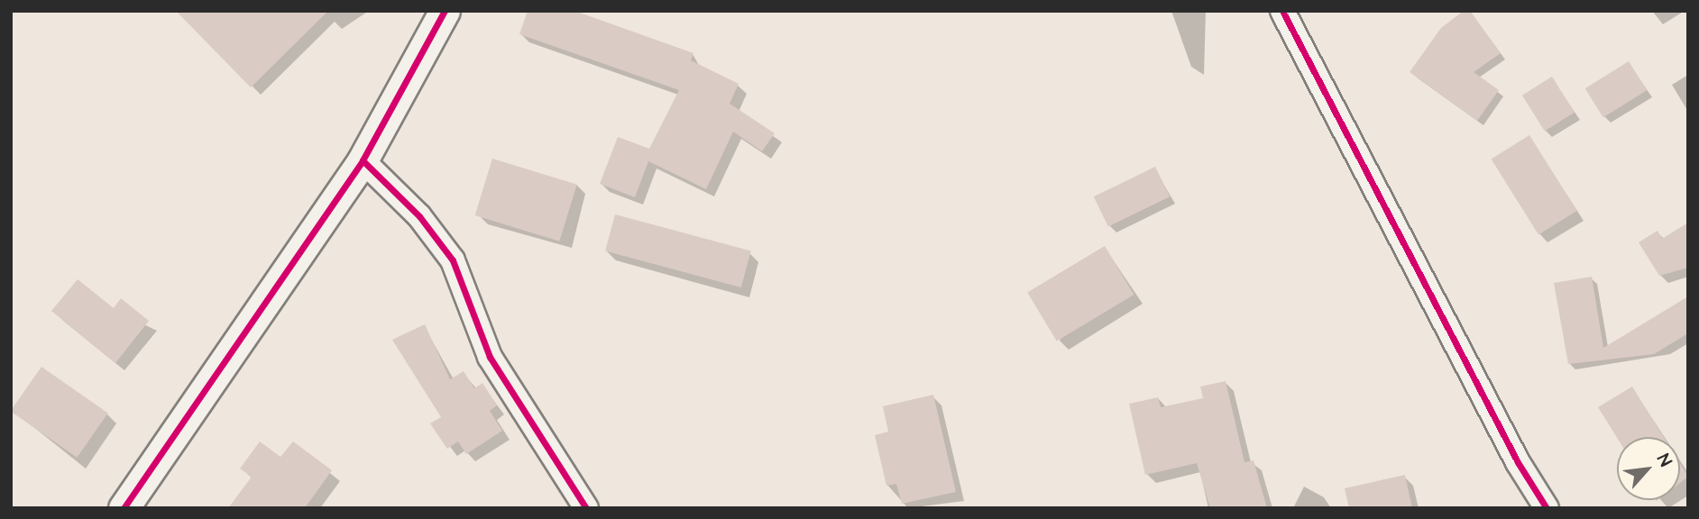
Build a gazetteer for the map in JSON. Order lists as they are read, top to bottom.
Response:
{
  "north": "top right"
}
